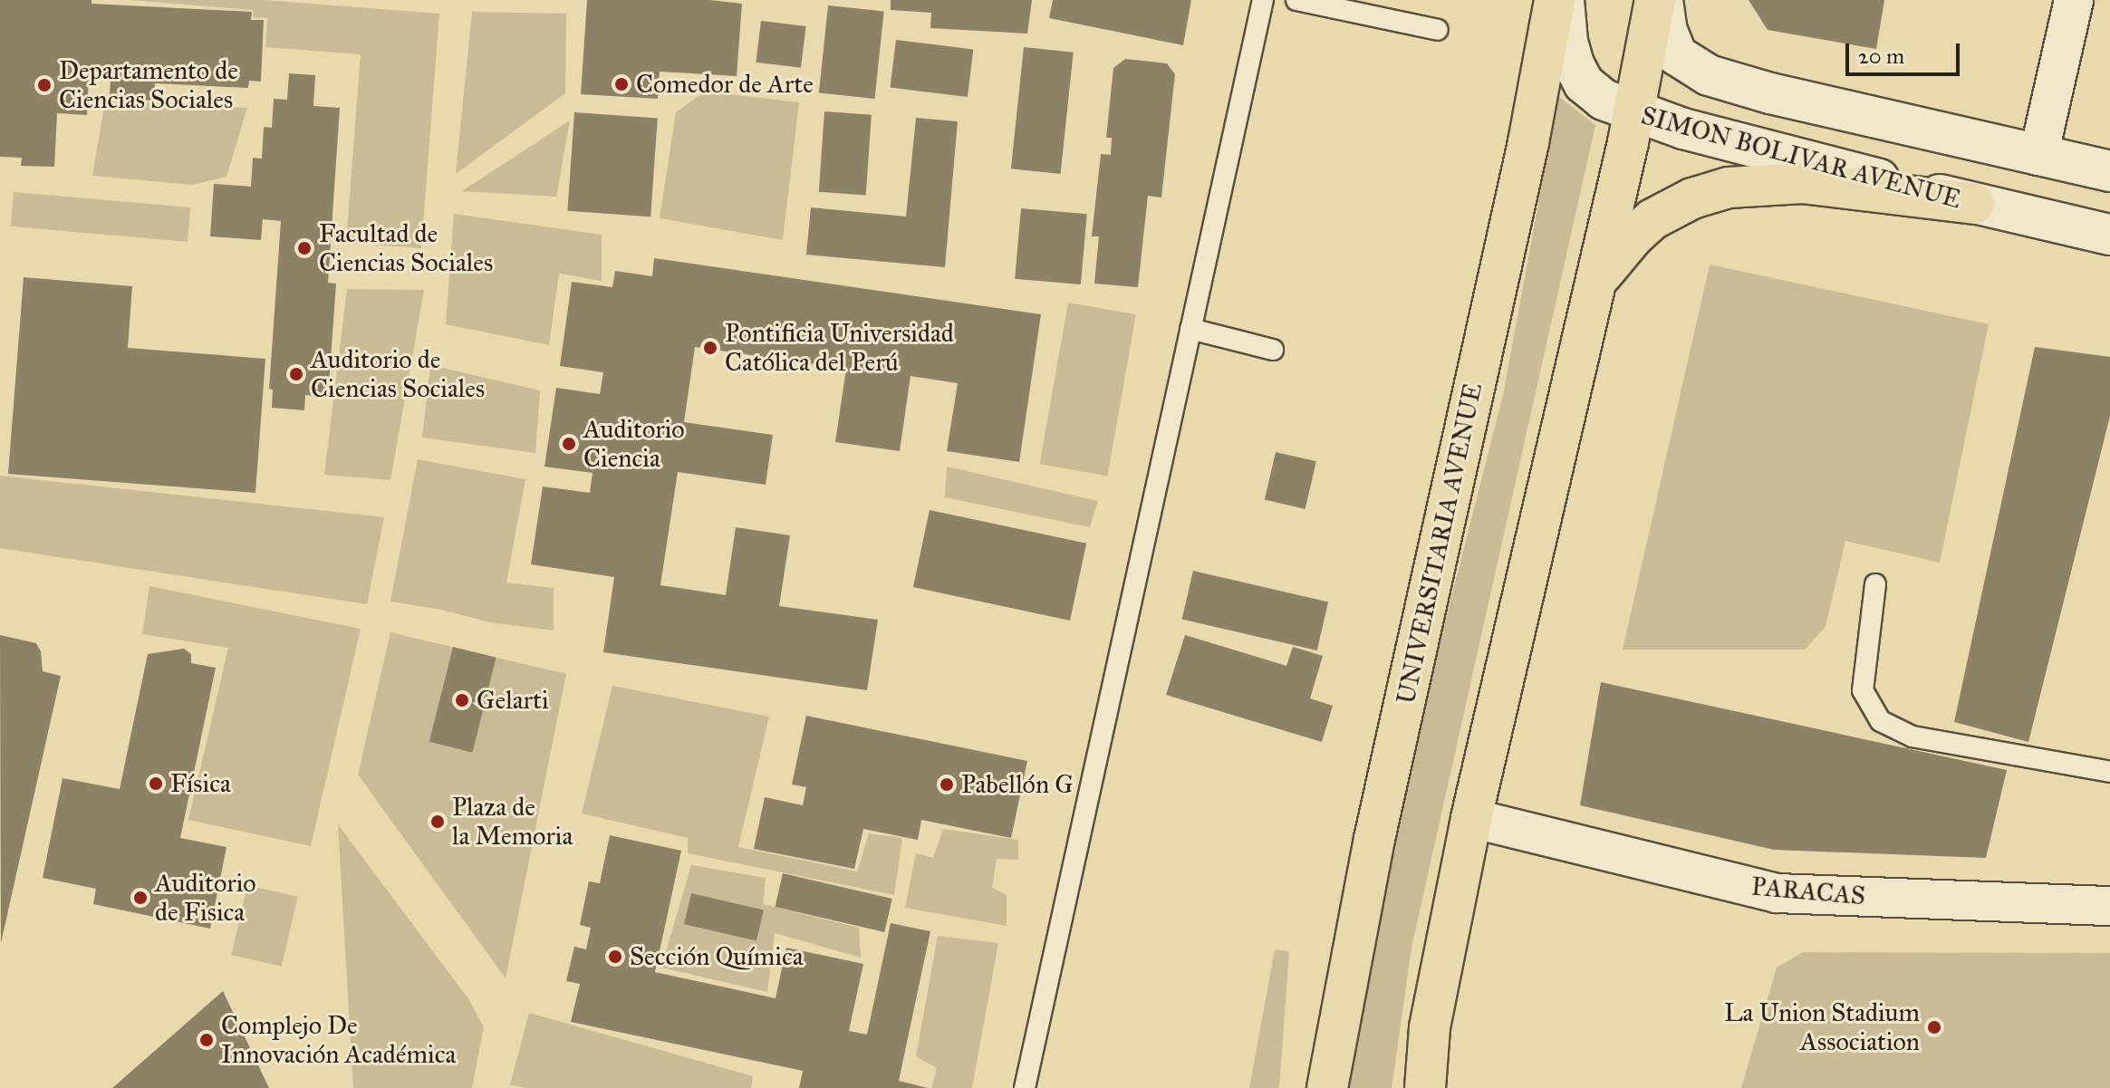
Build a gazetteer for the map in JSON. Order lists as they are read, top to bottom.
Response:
{
  "streets": {
    "main road": ["SIMON BOLIVAR AVENUE", "UNIVERSITARIA AVENUE"],
    "street": ["PARACAS"]
  },
  "places": [
    "Comedor de Arte",
    "Departamento de Ciencias Sociales",
    "Facultad de Ciencias Sociales",
    "Pontificia Universidad Católica del Perú",
    "Auditorio de Ciencias Sociales",
    "Auditorio Ciencia",
    "Gelarti",
    "Física",
    "Pabellón G",
    "Plaza de la Memoria",
    "Auditorio de Fisica",
    "Sección Química",
    "La Union Stadium Association",
    "Complejo De Innovación Académica"
  ],
  "scale_bar": "20 m"
}
